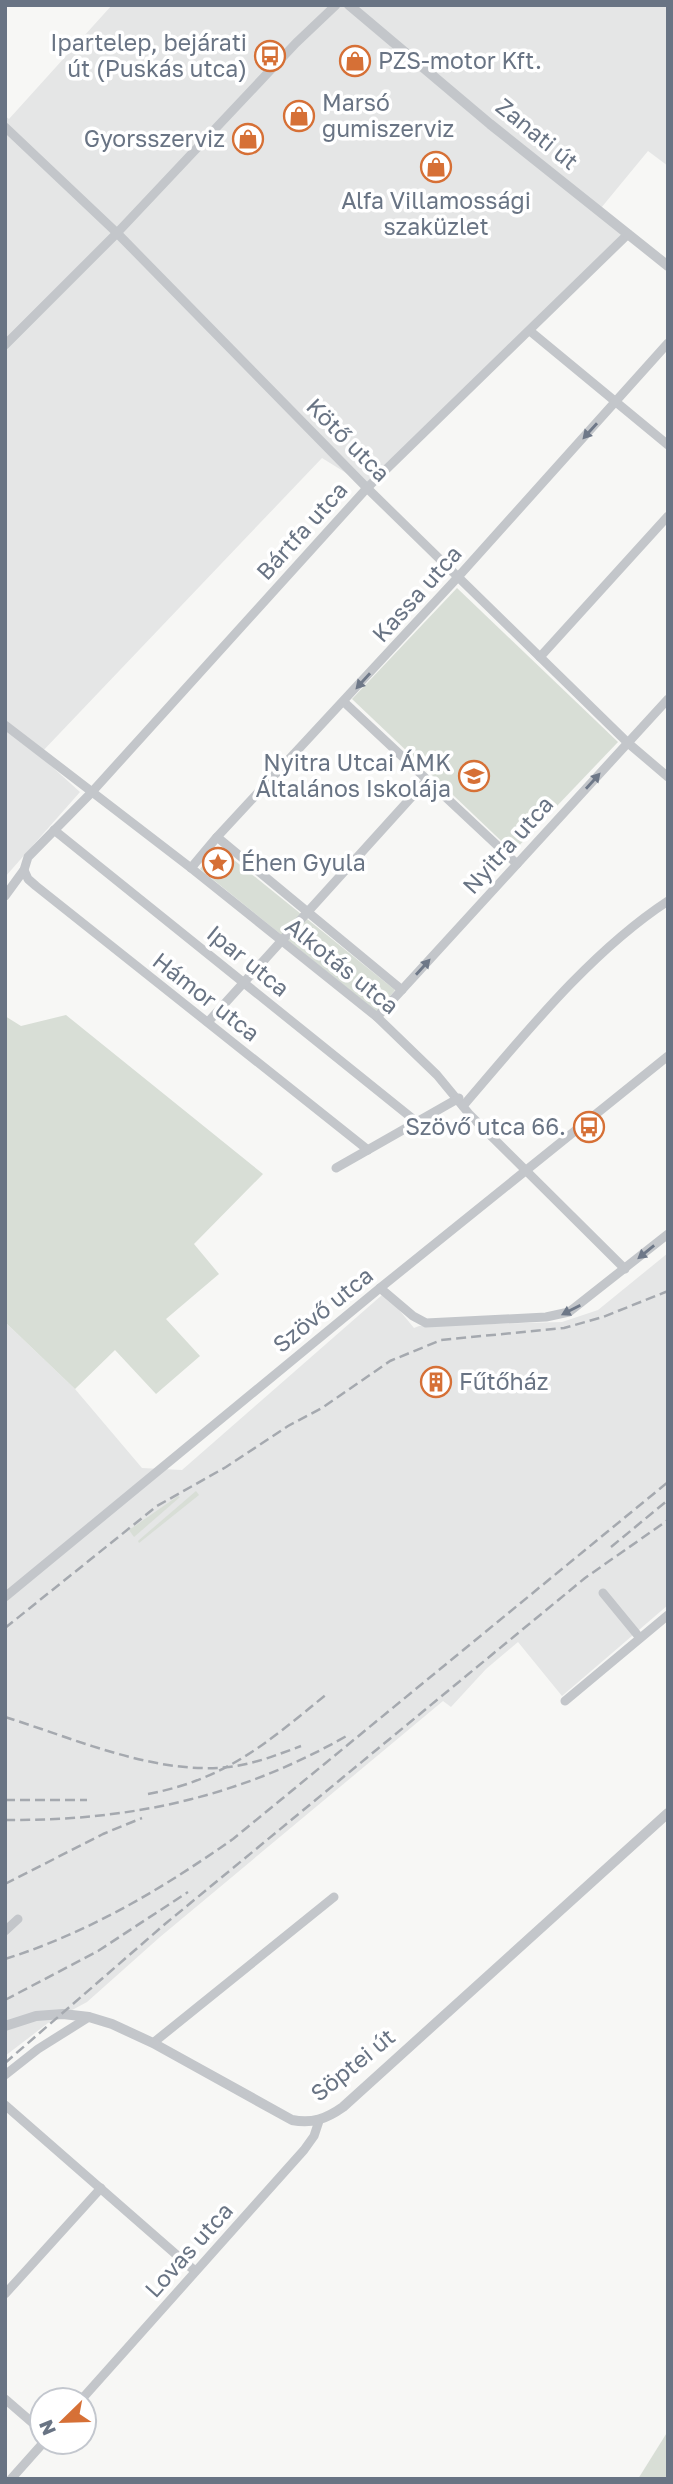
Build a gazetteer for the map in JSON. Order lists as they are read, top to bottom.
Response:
{
  "streets": {
    "street": [
      "Zanati út",
      "Kötő utca",
      "Bártfa utca",
      "Kassa utca",
      "Nyitra utca",
      "Ipar utca",
      "Alkotás utca",
      "Hámor utca",
      "Szövő utca",
      "Söptei út",
      "Lovas utca"
    ]
  },
  "crossings": [
    ["Zanati út", "Bártfa utca"],
    ["Kötő utca", "Bártfa utca"],
    ["Kötő utca", "Kassa utca"],
    ["Kötő utca", "Nyitra utca"],
    ["Bártfa utca", "Ipar utca"],
    ["Bártfa utca", "Alkotás utca"],
    ["Bártfa utca", "Hámor utca"],
    ["Kassa utca", "Alkotás utca"],
    ["Nyitra utca", "Alkotás utca"],
    ["Alkotás utca", "Szövő utca"],
    ["Söptei út", "Lovas utca"]
  ],
  "one_way": ["Kassa utca", "Nyitra utca"],
  "places": {
    "bus stop": ["Ipartelep, bejárati út (Puskás utca)", "Szövő utca 66."],
    "shop": [
      "PZS-motor Kft.",
      "Marsó gumiszerviz",
      "Gyorsszerviz",
      "Alfa Villamossági szaküzlet"
    ],
    "school or university": ["Nyitra Utcai ÁMK Általános Iskolája"],
    "place": ["Éhen Gyula"],
    "building": ["Fűtőház"]
  },
  "north": "bottom left"
}
